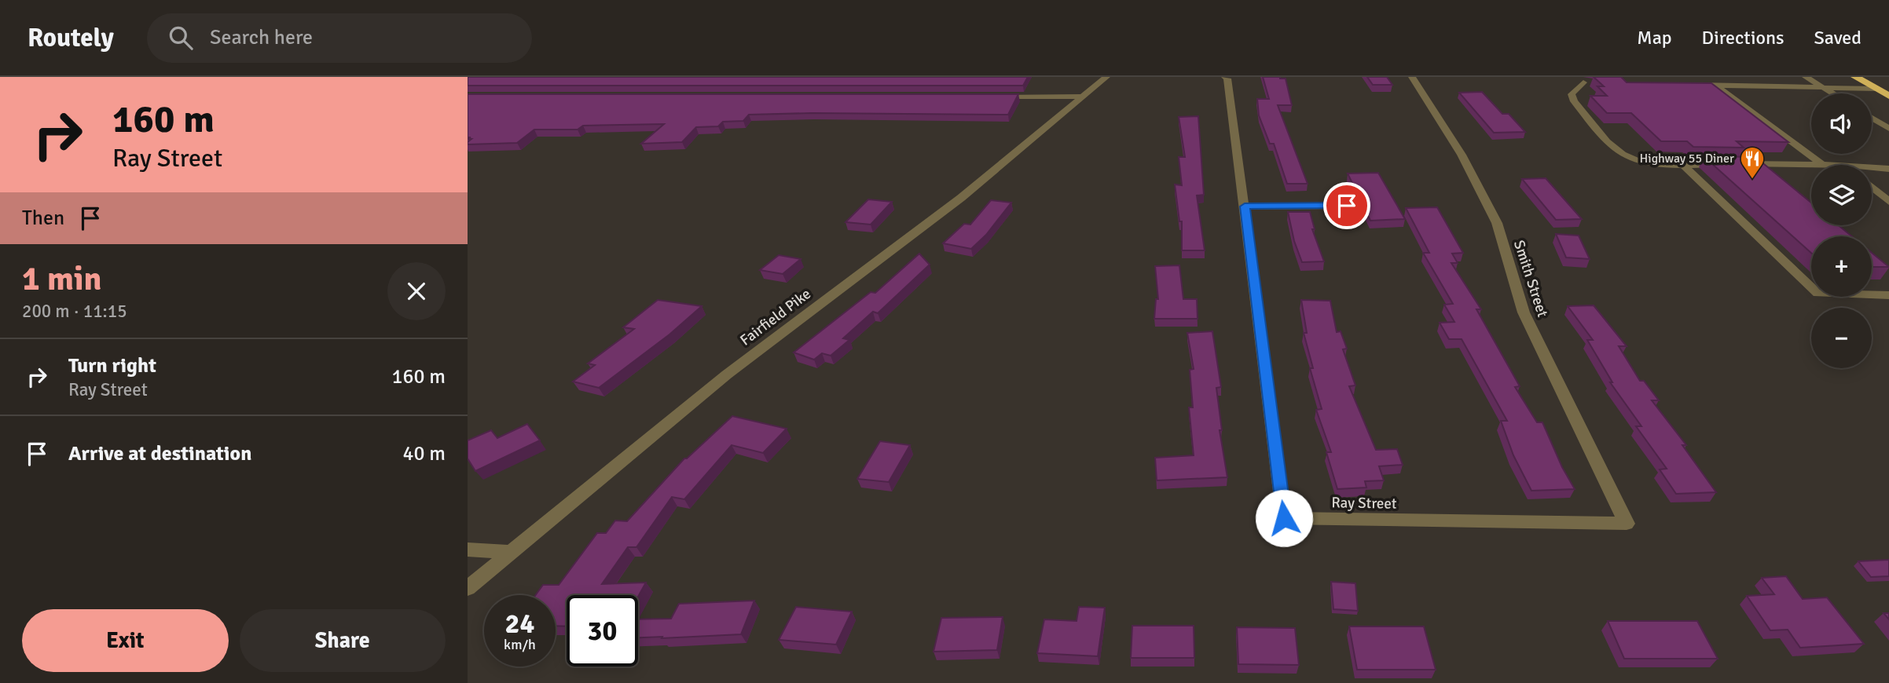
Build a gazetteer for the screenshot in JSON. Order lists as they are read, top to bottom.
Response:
{
  "streets": {
    "street": ["Smith Street", "Fairfield Pike", "Ray Street"]
  },
  "crossings": [
    ["Smith Street", "Ray Street"]
  ],
  "places": {
    "restaurant": ["Highway 55 Diner"]
  },
  "page": {
    "header": "Routely",
    "search": "Search here",
    "nav": ["Map", "Directions", "Saved"],
    "turn": ["160 m", "Ray Street"],
    "map_buttons": ["+", "−"],
    "then": "Then",
    "heading": ["1 min", "200 m · 11:15"],
    "list": [
      {
        "name": "Turn right",
        "note": "Ray Street",
        "value": "160 m"
      },
      {
        "name": "Arrive at destination",
        "value": "40 m"
      }
    ],
    "speed": "24 km/h",
    "limit": "30",
    "buttons": ["Exit", "Share"]
  }
}
